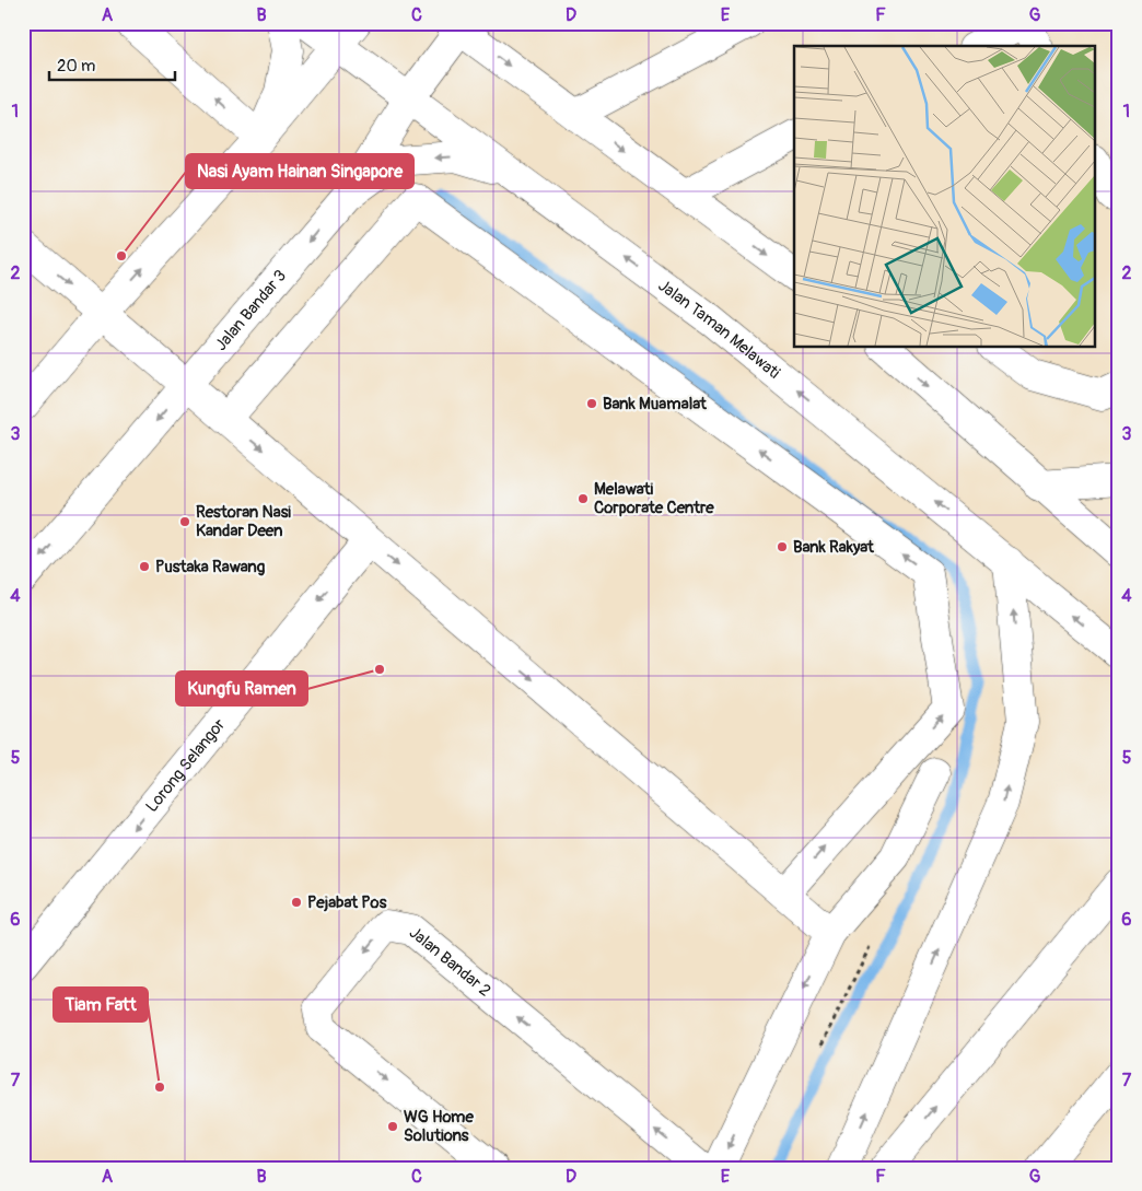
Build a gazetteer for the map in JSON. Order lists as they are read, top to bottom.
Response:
{
  "streets": {
    "main road": [
      "Jalan Bandar 3",
      "Jalan Taman Melawati",
      "Lorong Selangor",
      "Jalan Bandar 2"
    ]
  },
  "crossings": [
    ["Jalan Bandar 3", "Jalan Taman Melawati"]
  ],
  "one_way": ["Lorong Selangor"],
  "places": [
    "Nasi Ayam Hainan Singapore",
    "Bank Muamalat",
    "Melawati Corporate Centre",
    "Restoran Nasi Kandar Deen",
    "Bank Rakyat",
    "Pustaka Rawang",
    "Kungfu Ramen",
    "Pejabat Pos",
    "Tiam Fatt",
    "WG Home Solutions"
  ],
  "scale_bar": "20 m",
  "grid": {
    "columns": [
      "A",
      "B",
      "C",
      "D",
      "E",
      "F",
      "G"
    ],
    "rows": [
      "1",
      "2",
      "3",
      "4",
      "5",
      "6",
      "7"
    ]
  }
}
